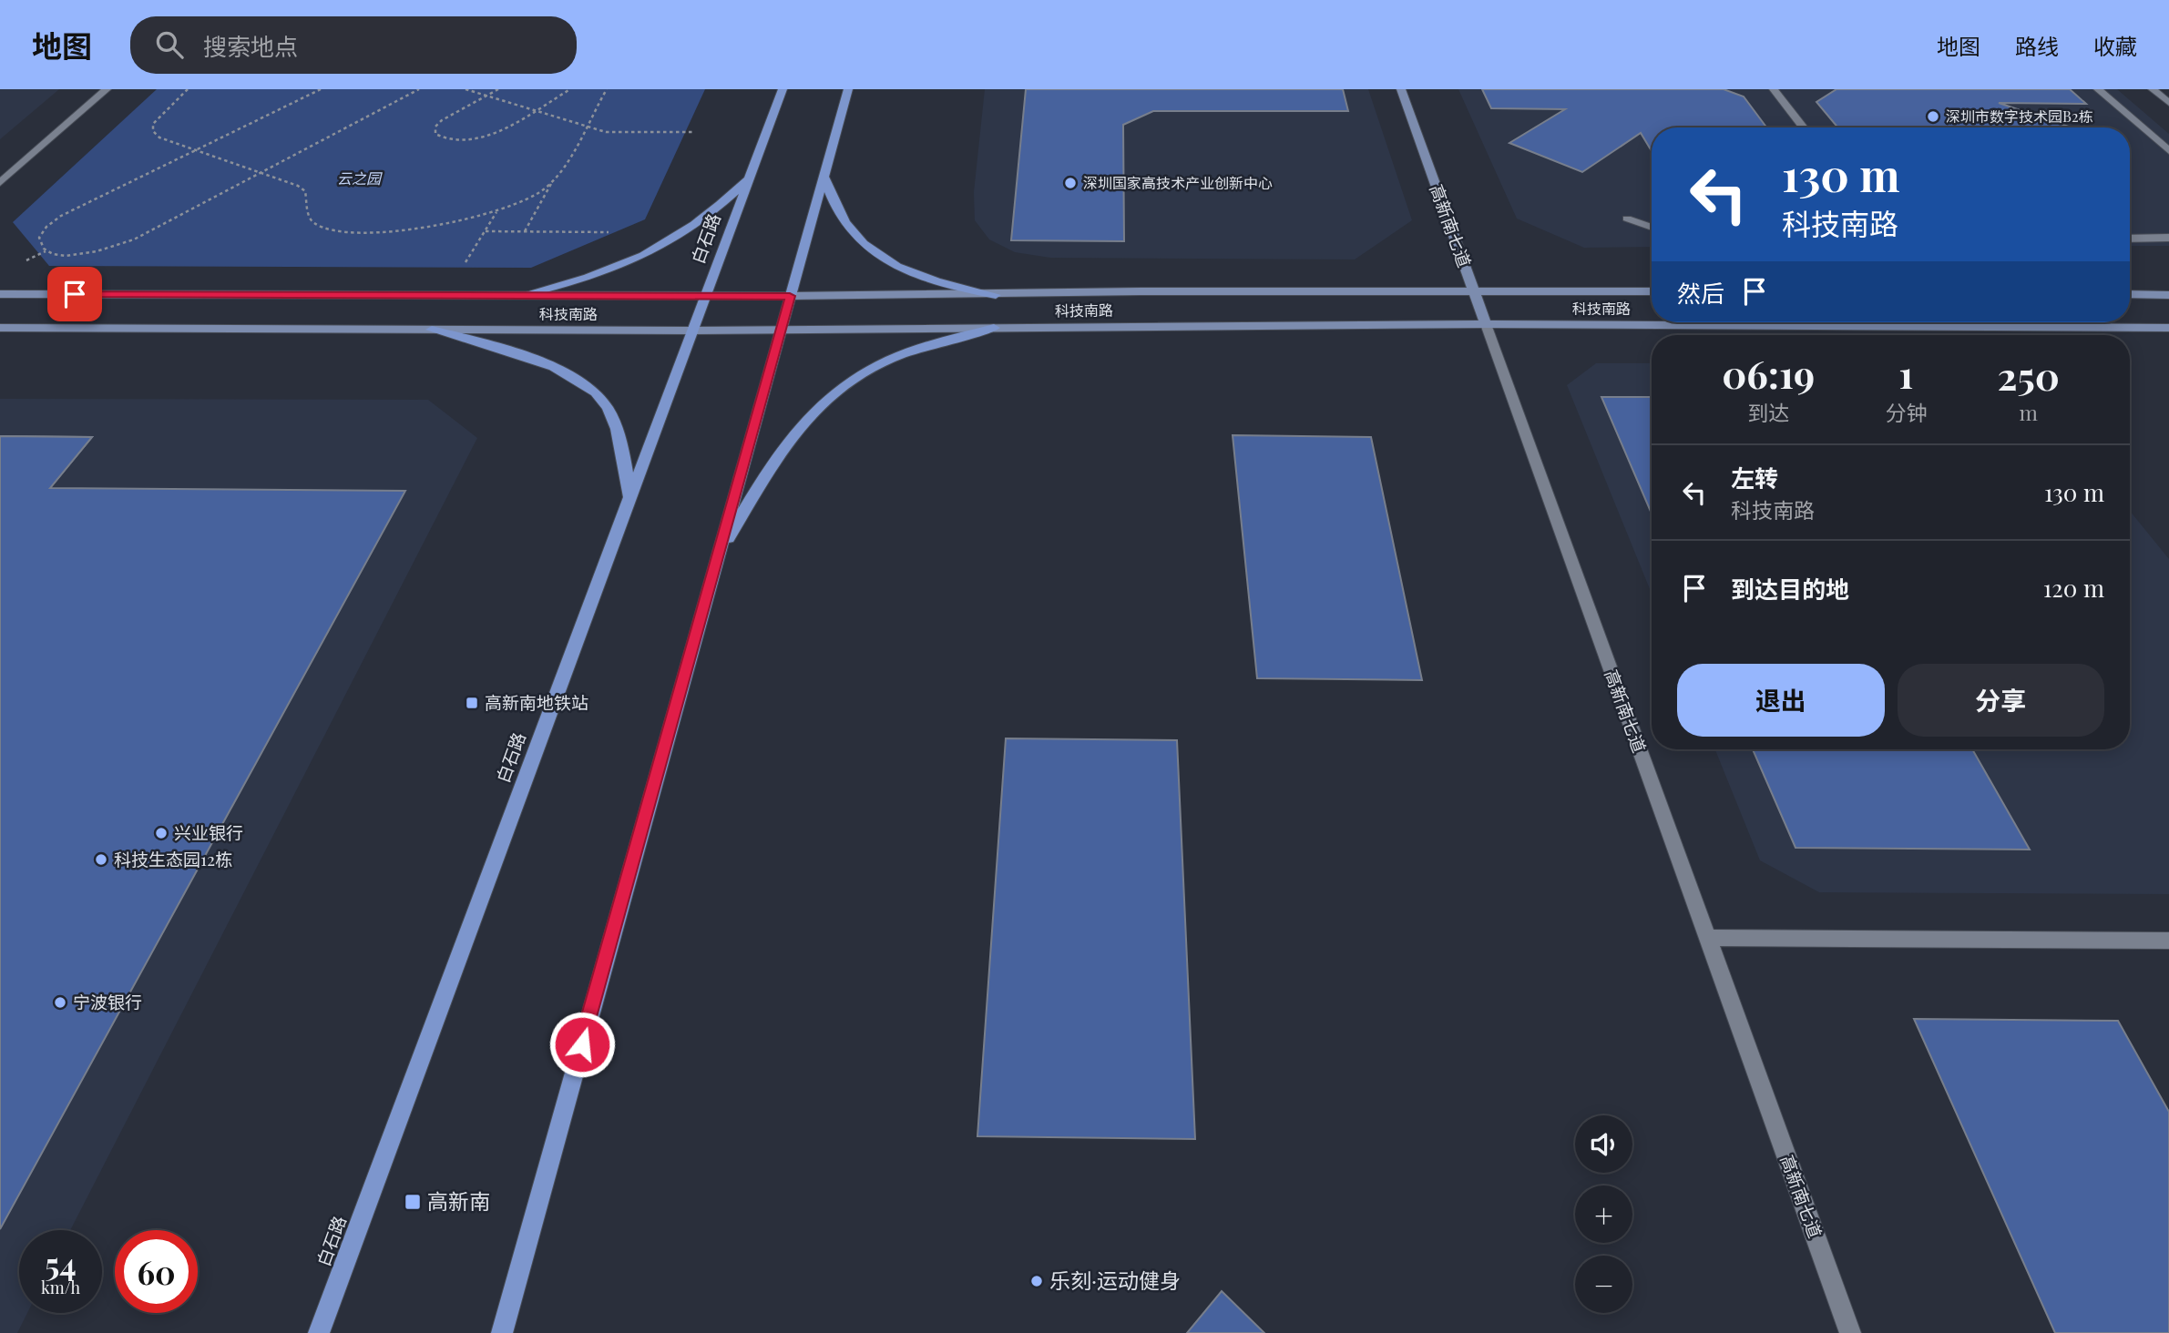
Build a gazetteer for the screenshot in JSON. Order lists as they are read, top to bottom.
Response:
{
  "streets": {
    "main road": ["高新南七道", "白石路", "科技南路"]
  },
  "crossings": [
    ["高新南七道", "科技南路"],
    ["白石路", "科技南路"]
  ],
  "parks": ["云之园"],
  "places": {
    "other": [
      "深圳市数字技术园B2栋",
      "深圳国家高技术产业创新中心",
      "兴业银行",
      "科技生态园12栋",
      "宁波银行",
      "乐刻·运动健身"
    ],
    "transit": ["高新南地铁站", "高新南"]
  },
  "page": {
    "header": "地图",
    "search": "搜索地点",
    "nav": ["地图", "路线", "收藏"],
    "turn": ["130 m", "科技南路"],
    "then": "然后",
    "eta": [
      "06:19",
      "到达",
      "1",
      "分钟",
      "250",
      "m"
    ],
    "list": [
      {
        "name": "左转",
        "note": "科技南路",
        "value": "130 m"
      },
      {
        "name": "到达目的地",
        "value": "120 m"
      }
    ],
    "buttons": ["退出", "分享"],
    "map_buttons": ["+", "−"],
    "speed": "54 km/h",
    "limit": "60"
  }
}
